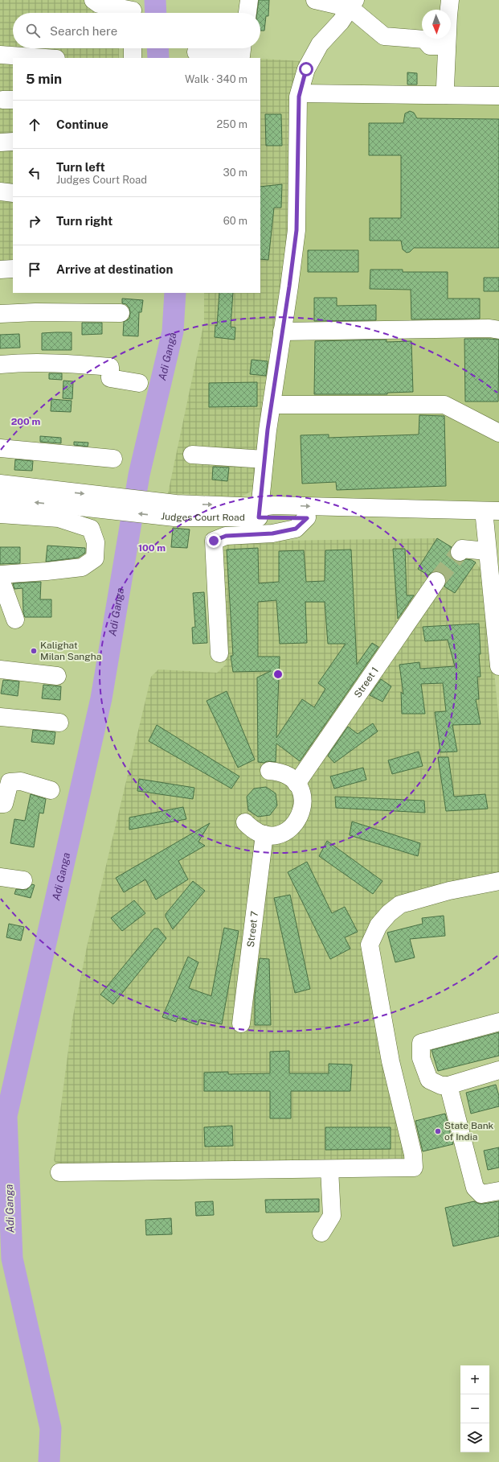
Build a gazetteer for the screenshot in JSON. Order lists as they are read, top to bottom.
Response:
{
  "streets": {
    "street": ["Judges Court Road", "Street 1", "Street 7"]
  },
  "water": ["Adi Ganga"],
  "places": ["Kalighat Milan Sangha", "State Bank of India"],
  "north": "bottom",
  "page": {
    "search": "Search here",
    "heading": ["5 min", "Walk · 340 m"],
    "list": [
      ["Continue", "250 m"],
      ["Turn left", "Judges Court Road", "30 m"],
      ["Turn right", "60 m"],
      "Arrive at destination"
    ],
    "map_buttons": ["+", "−"]
  },
  "rings": ["200 m", "100 m"]
}
